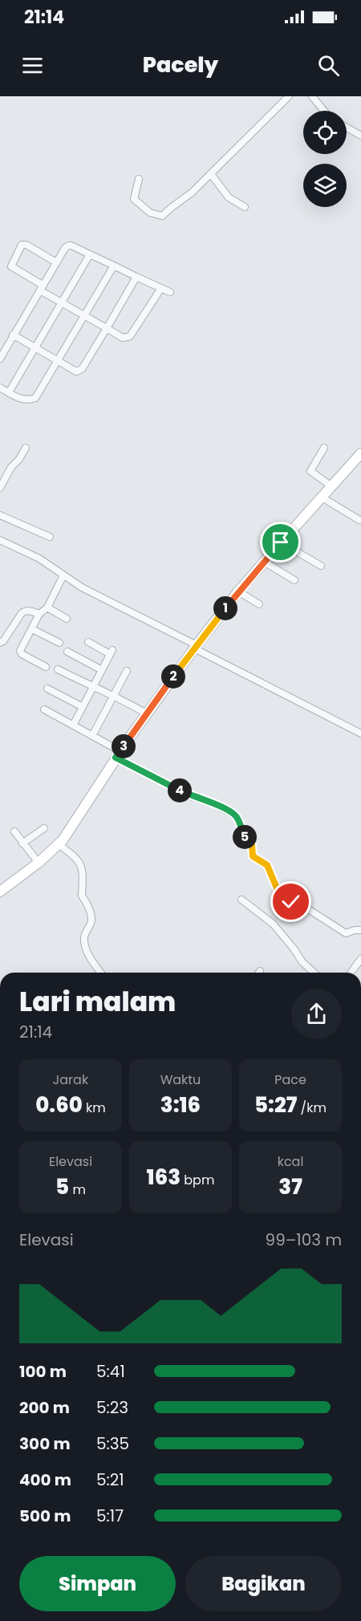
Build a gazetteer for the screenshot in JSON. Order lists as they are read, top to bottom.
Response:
{
  "page": {
    "status": "21:14",
    "header": "Pacely",
    "pins": [
      "1",
      "2",
      "3",
      "4",
      "5"
    ],
    "heading": ["Lari malam", "21:14"],
    "stats": [
      ["Jarak", "0.60 km"],
      ["Waktu", "3:16"],
      ["Pace", "5:27 /km"],
      ["Elevasi", "5 m"],
      ["163 bpm"],
      ["kcal", "37"]
    ],
    "chart": ["Elevasi", "99–103 m"],
    "list": [
      {
        "name": "100 m",
        "note": "5:41"
      },
      {
        "name": "200 m",
        "note": "5:23"
      },
      {
        "name": "300 m",
        "note": "5:35"
      },
      {
        "name": "400 m",
        "note": "5:21"
      },
      {
        "name": "500 m",
        "note": "5:17"
      }
    ],
    "buttons": ["Simpan", "Bagikan"]
  }
}
